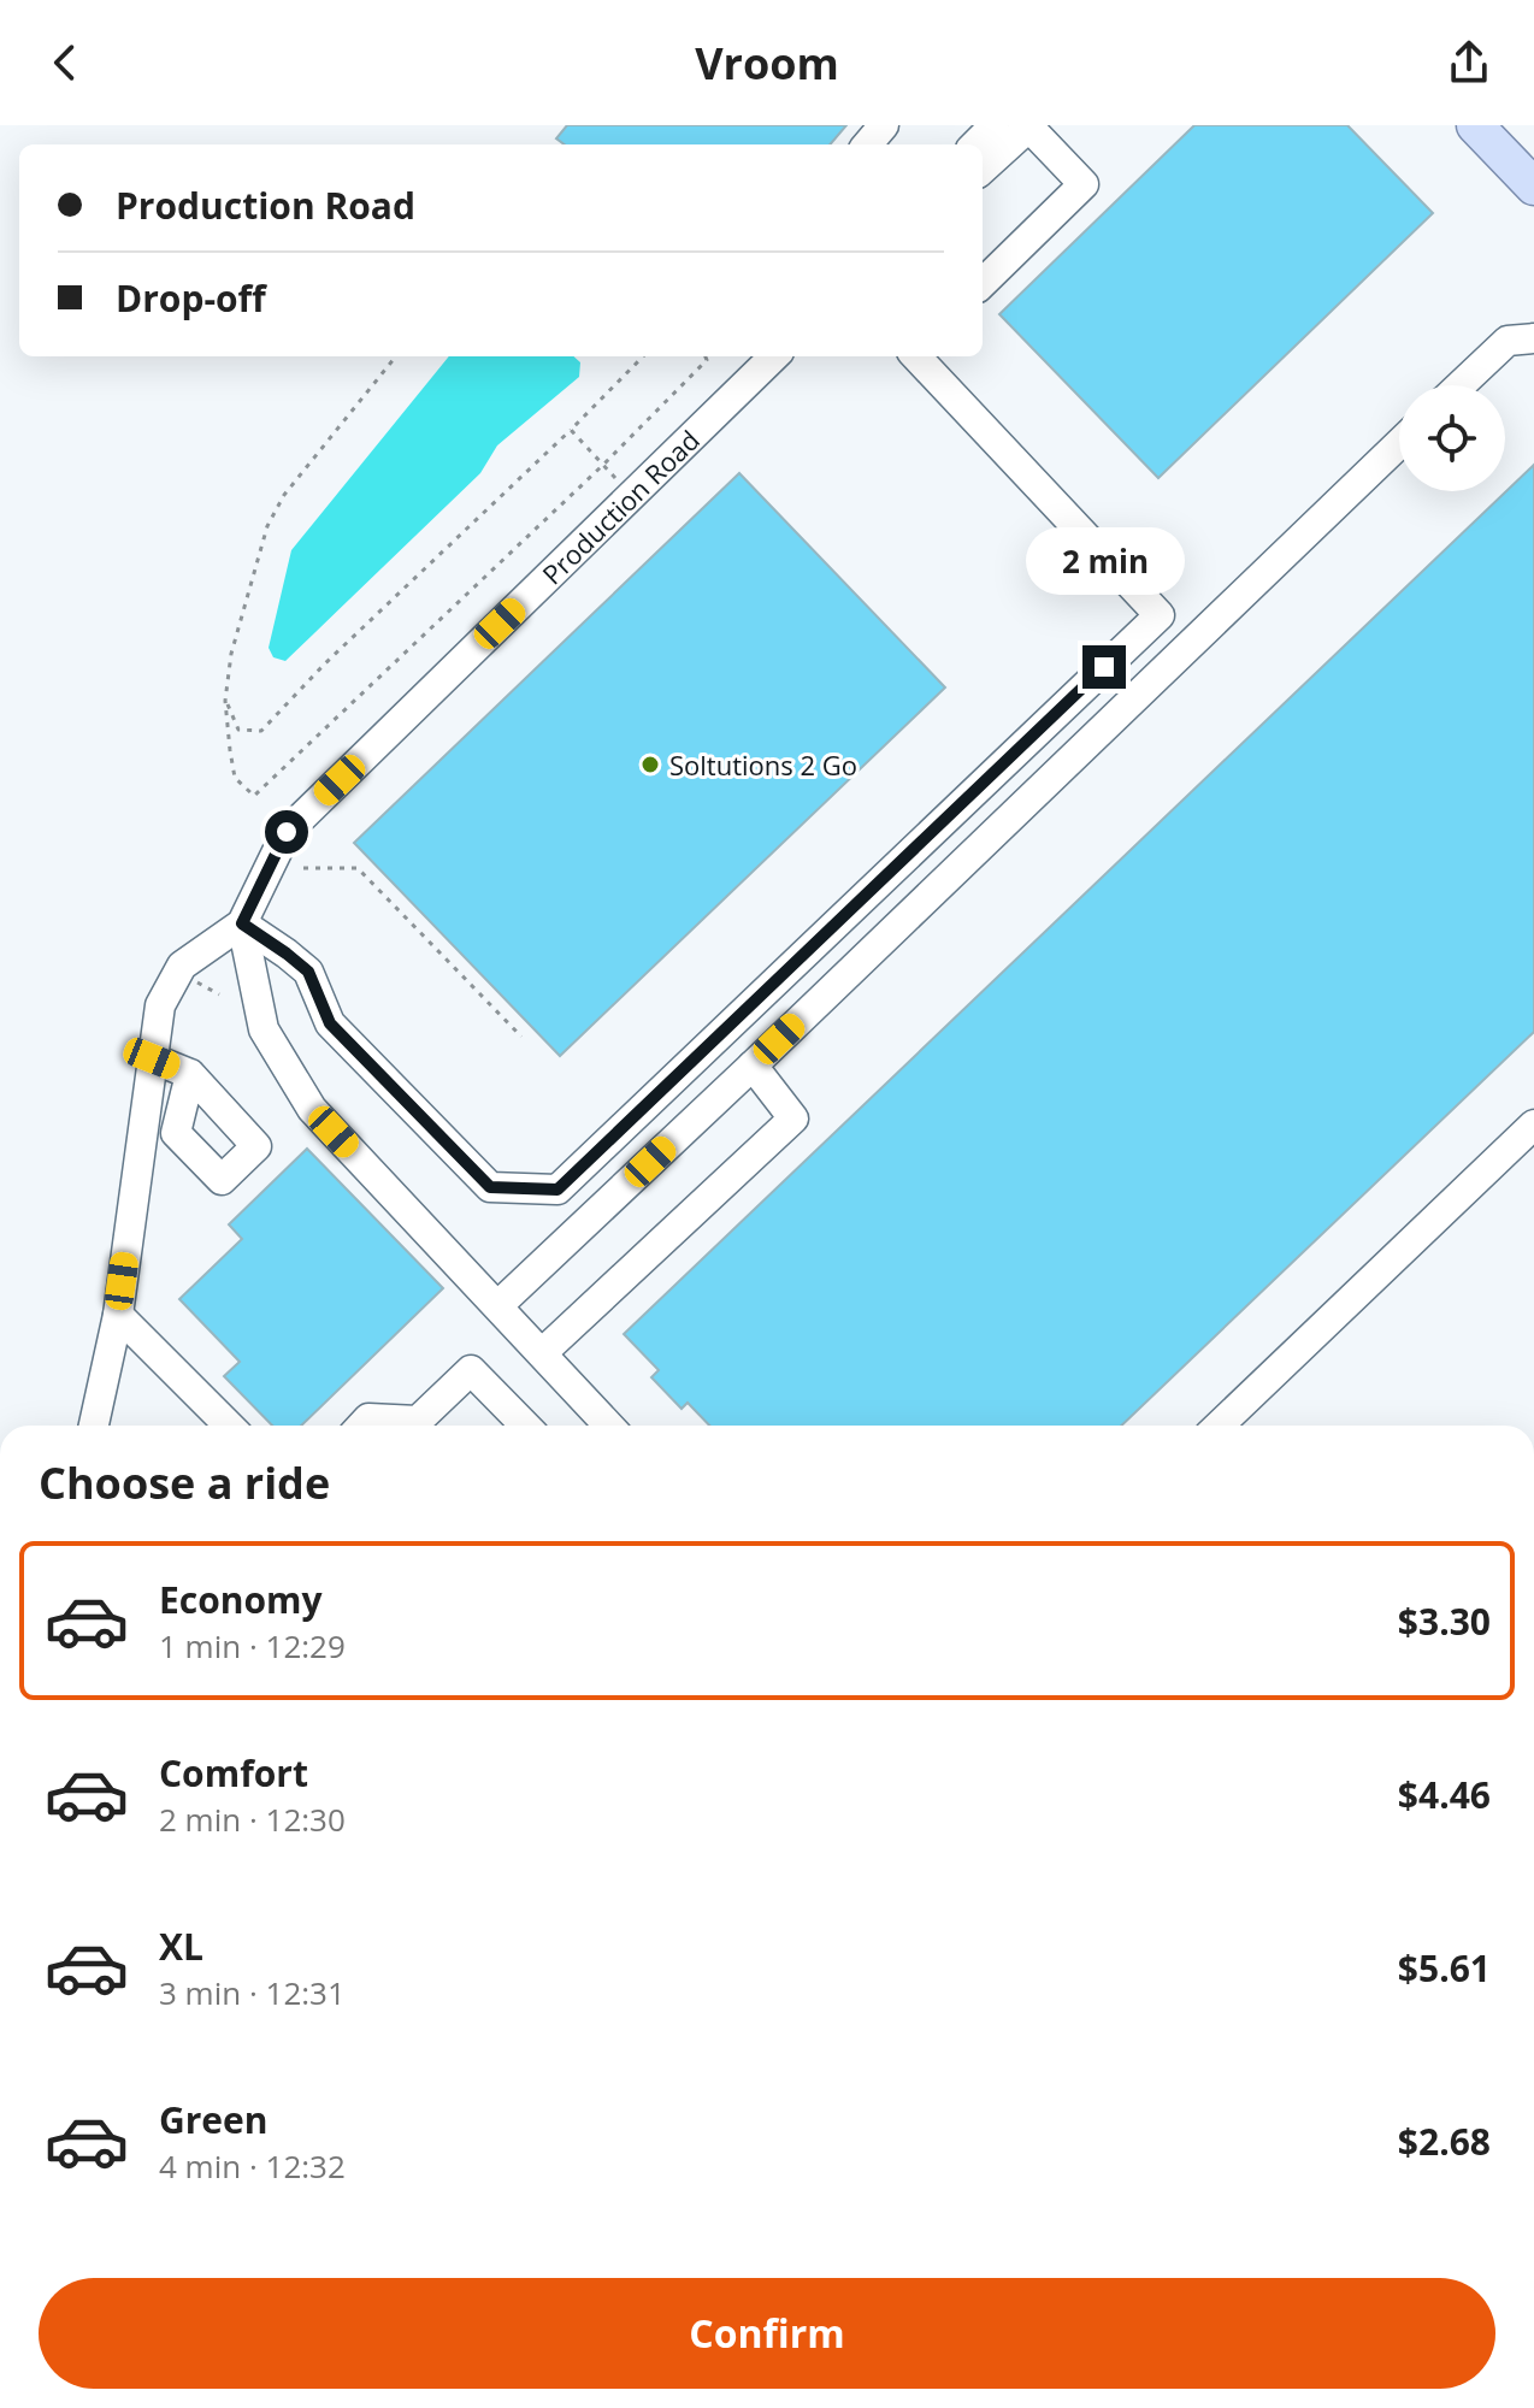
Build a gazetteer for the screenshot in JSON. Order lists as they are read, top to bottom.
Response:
{
  "streets": {
    "street": ["Production Road"]
  },
  "places": ["Soltutions 2 Go"],
  "page": {
    "header": "Vroom",
    "banner": ["Production Road", "Drop-off"],
    "bubble": "2 min",
    "heading": "Choose a ride",
    "list": [
      {
        "name": "Economy",
        "note": "1 min · 12:29",
        "value": "$3.30"
      },
      {
        "name": "Comfort",
        "note": "2 min · 12:30",
        "value": "$4.46"
      },
      {
        "name": "XL",
        "note": "3 min · 12:31",
        "value": "$5.61"
      },
      {
        "name": "Green",
        "note": "4 min · 12:32",
        "value": "$2.68"
      }
    ],
    "buttons": "Confirm"
  }
}
